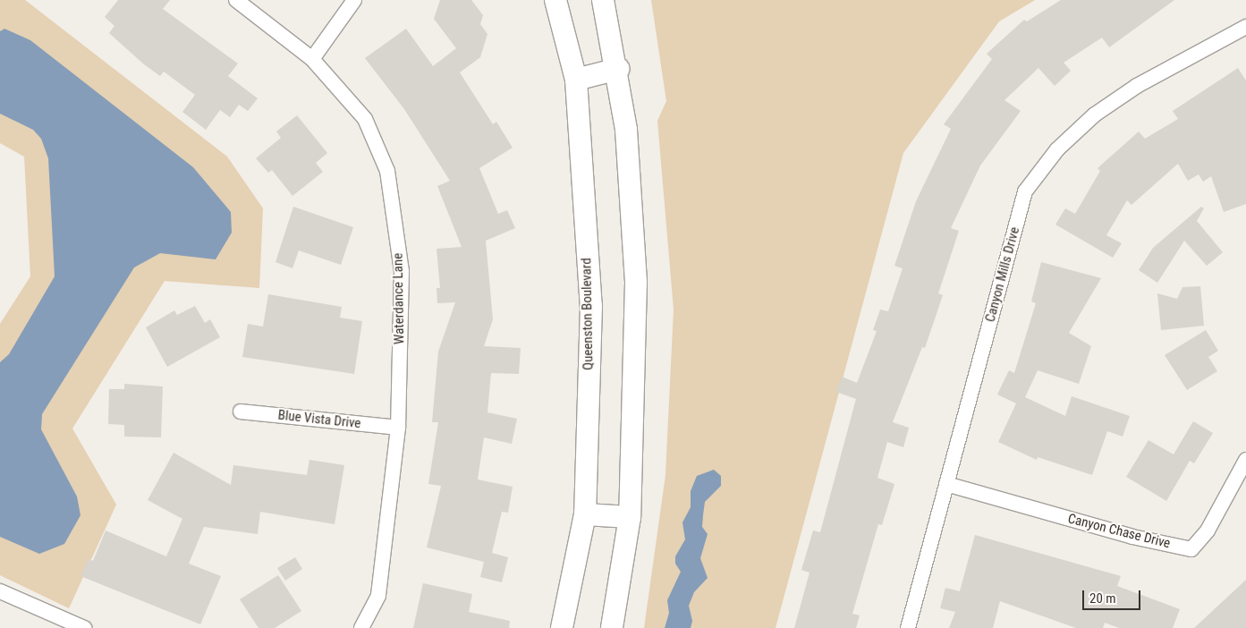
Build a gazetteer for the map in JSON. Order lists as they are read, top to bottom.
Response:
{
  "streets": {
    "main road": ["Queenston Boulevard"],
    "street": [
      "Canyon Mills Drive",
      "Waterdance Lane",
      "Blue Vista Drive",
      "Canyon Chase Drive"
    ]
  },
  "crossings": [
    ["Canyon Mills Drive", "Canyon Chase Drive"],
    ["Waterdance Lane", "Blue Vista Drive"]
  ],
  "scale_bar": "20 m"
}
